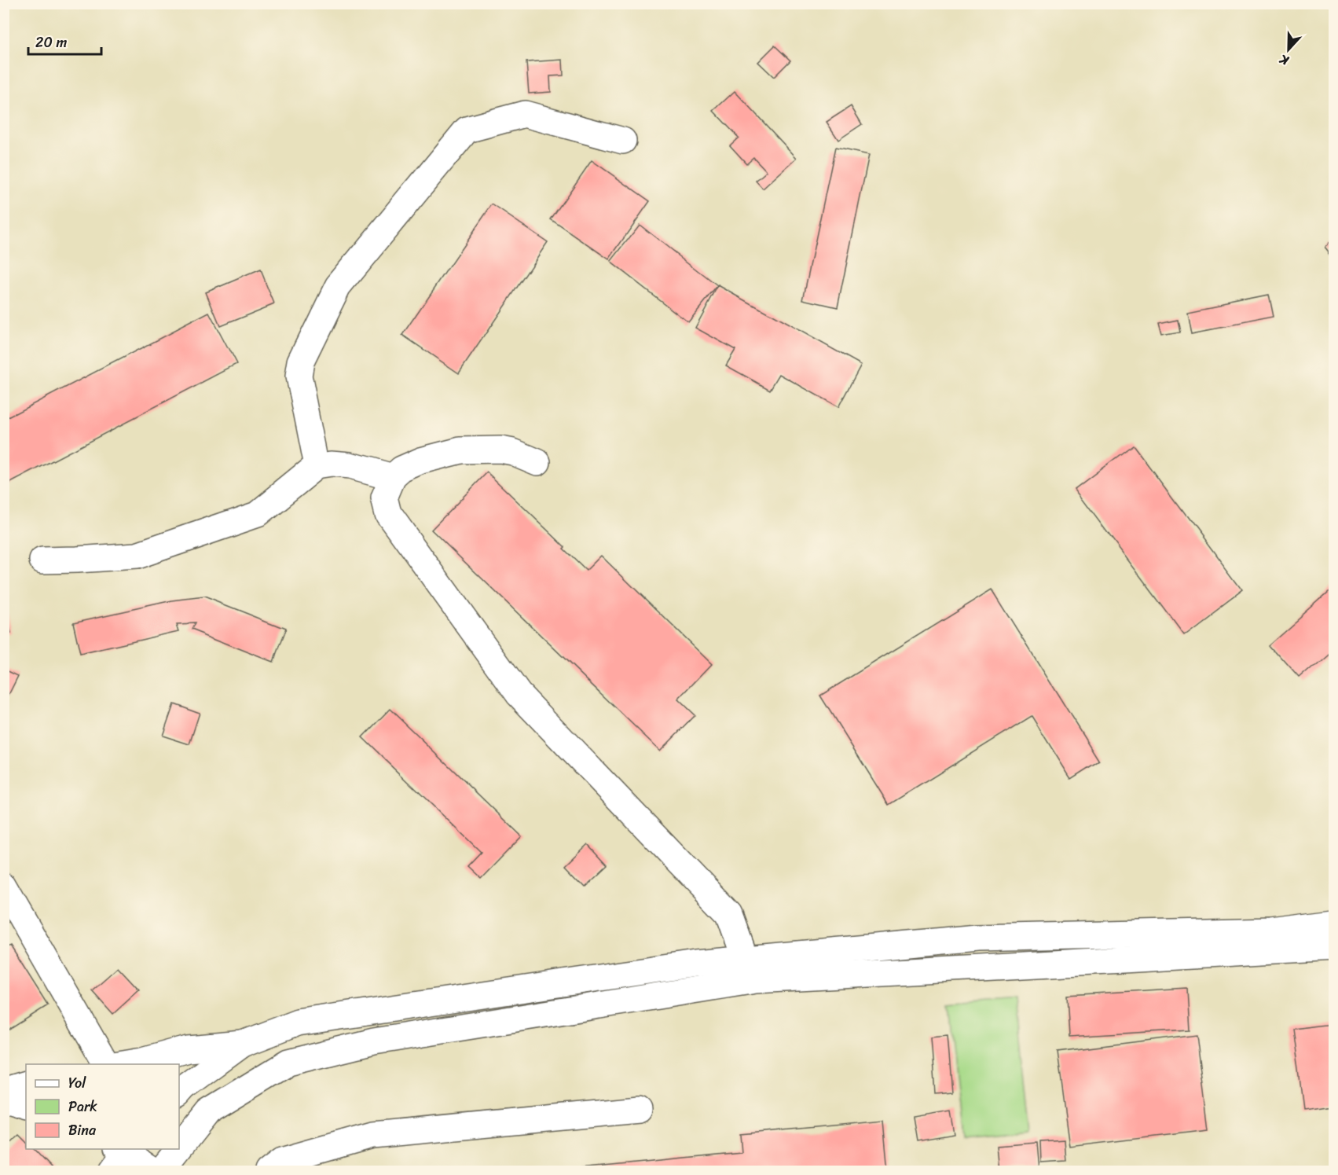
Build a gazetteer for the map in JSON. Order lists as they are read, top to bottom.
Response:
{
  "legend": ["Yol", "Park", "Bina"],
  "scale_bar": "20 m",
  "north": "bottom"
}
